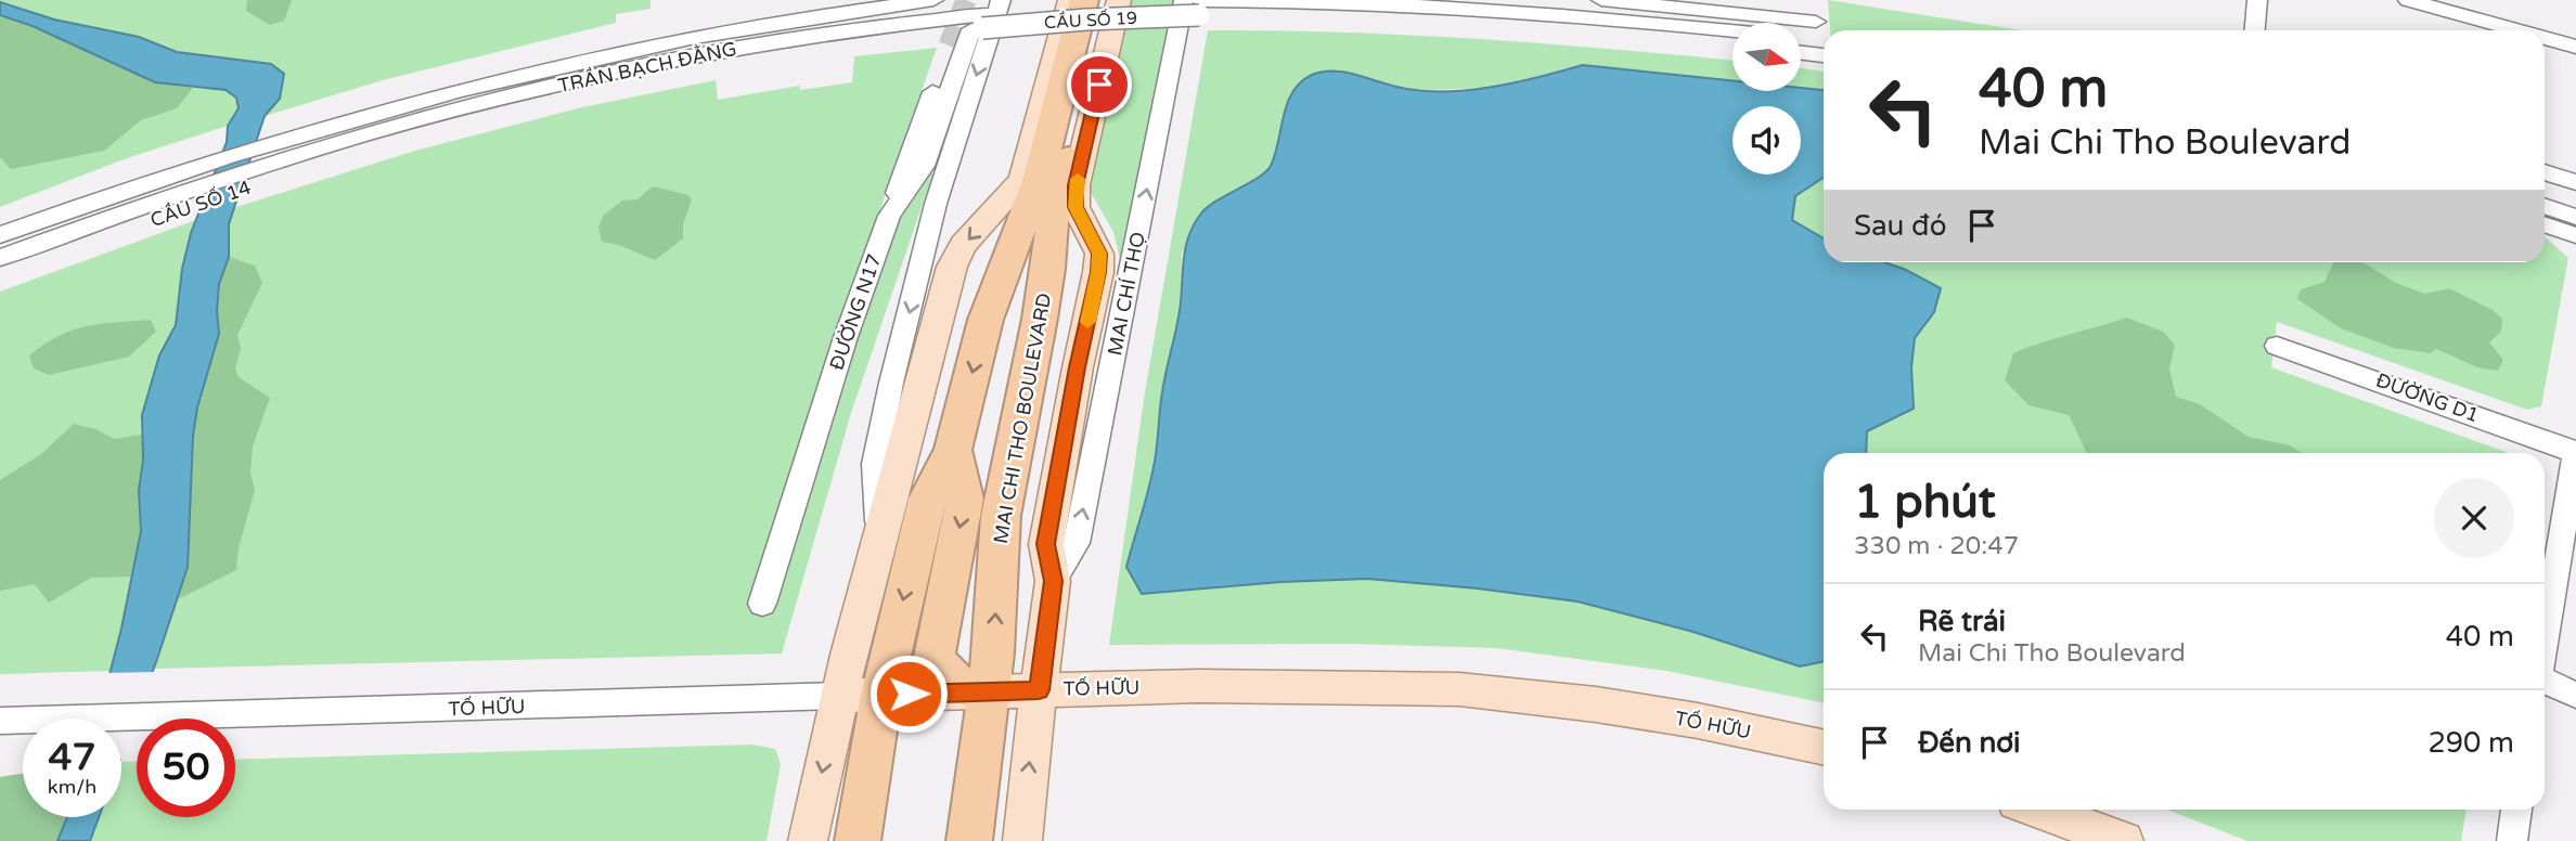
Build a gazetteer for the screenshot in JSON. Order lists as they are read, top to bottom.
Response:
{
  "streets": {
    "highway": ["MAI CHI THO BOULEVARD"],
    "main road": ["TỐ HỮU"],
    "street": [
      "CẦU SỐ 19",
      "TRẦN BẠCH ĐẰNG",
      "CẦU SỐ 14",
      "MAI CHÍ THỌ",
      "ĐƯỜNG N17",
      "ĐƯỜNG D1"
    ]
  },
  "crossings": [
    ["CẦU SỐ 19", "TRẦN BẠCH ĐẰNG"],
    ["CẦU SỐ 19", "MAI CHÍ THỌ"],
    ["CẦU SỐ 19", "ĐƯỜNG N17"],
    ["TRẦN BẠCH ĐẰNG", "CẦU SỐ 14"],
    ["MAI CHI THO BOULEVARD", "TỐ HỮU"]
  ],
  "north": "right",
  "page": {
    "turn": ["40 m", "Mai Chi Tho Boulevard"],
    "then": "Sau đó",
    "heading": ["1 phút", "330 m · 20:47"],
    "list": [
      {
        "name": "Rẽ trái",
        "note": "Mai Chi Tho Boulevard",
        "value": "40 m"
      },
      {
        "name": "Đến nơi",
        "value": "290 m"
      }
    ],
    "speed": "47 km/h",
    "limit": "50"
  }
}
